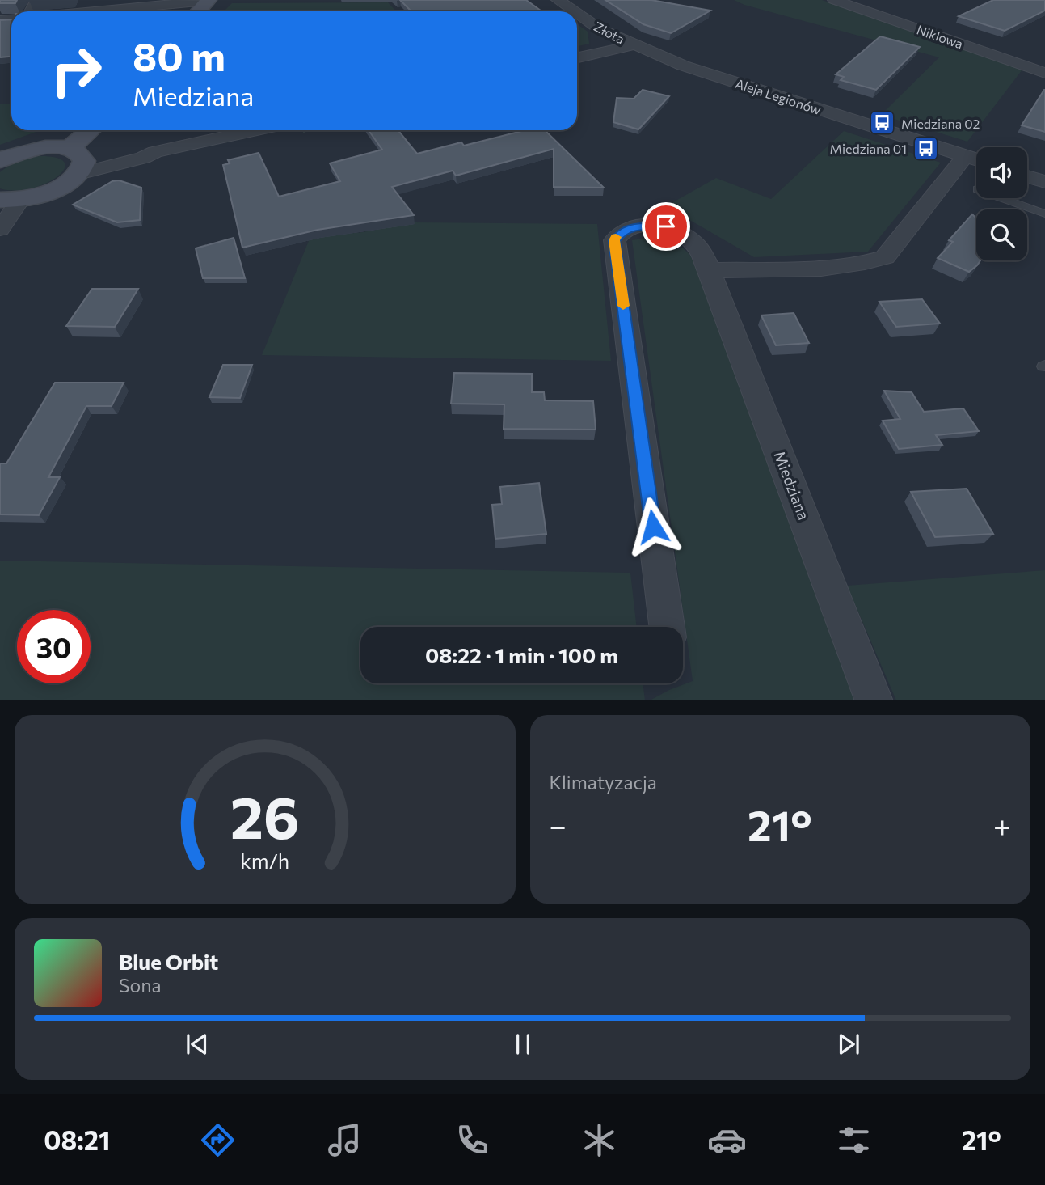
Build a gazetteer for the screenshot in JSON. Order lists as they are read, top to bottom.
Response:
{
  "streets": {
    "street": [
      "Złota",
      "Niklowa",
      "Aleja Legionów",
      "Miedziana"
    ]
  },
  "crossings": [
    ["Złota", "Aleja Legionów"]
  ],
  "places": {
    "bus stop": ["Miedziana 02", "Miedziana 01"]
  },
  "page": {
    "turn": ["80 m", "Miedziana"],
    "limit": "30",
    "trip": "08:22 · 1 min · 100 m",
    "tile": "Klimatyzacja",
    "heat": ["−", "21°", "+"],
    "song": ["Blue Orbit", "Sona"],
    "tabs": ["08:21", "21°"],
    "gauge": ["26", "km/h"]
  }
}
